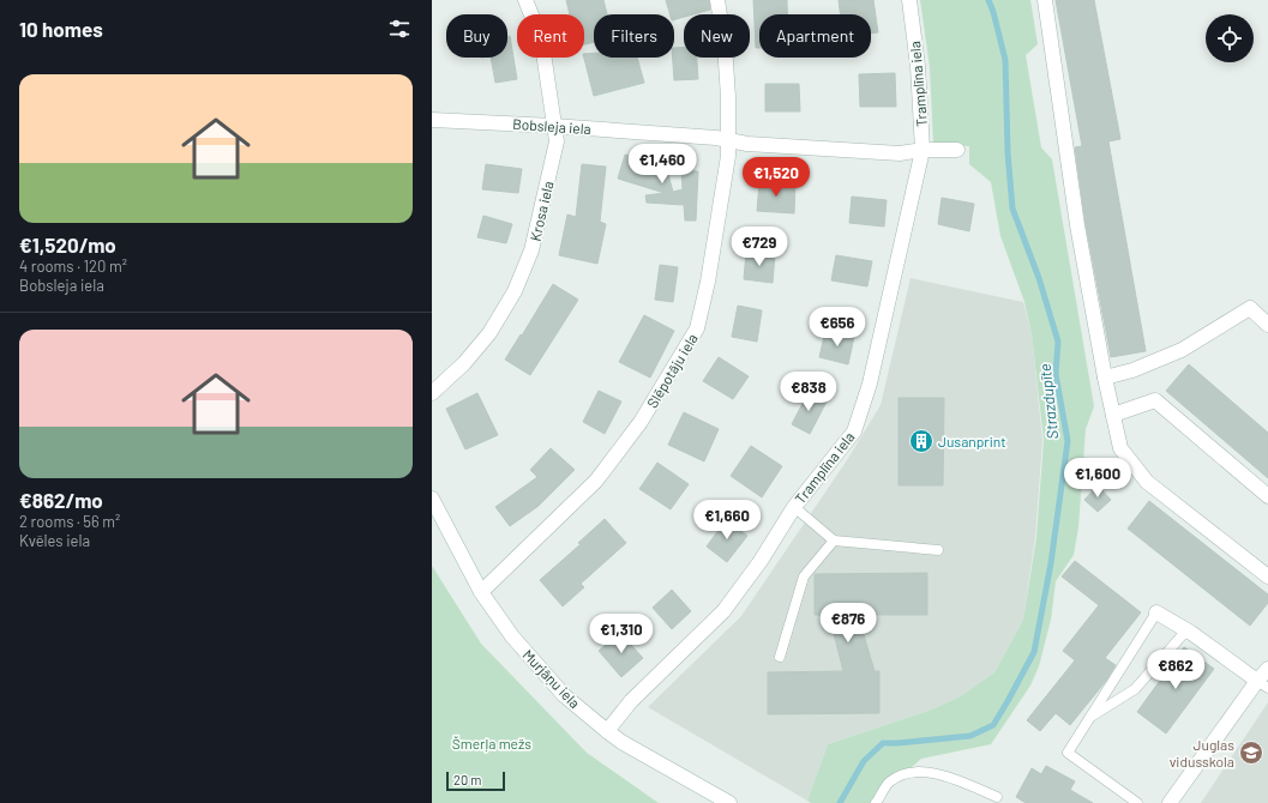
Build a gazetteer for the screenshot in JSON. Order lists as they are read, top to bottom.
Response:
{
  "streets": {
    "street": [
      "Tramplīna iela",
      "Bobsleja iela",
      "Krosa iela",
      "Slēpotāju iela",
      "Murjāņu iela"
    ]
  },
  "crossings": [
    ["Tramplīna iela", "Bobsleja iela"],
    ["Tramplīna iela", "Murjāņu iela"],
    ["Bobsleja iela", "Krosa iela"],
    ["Bobsleja iela", "Slēpotāju iela"],
    ["Slēpotāju iela", "Murjāņu iela"]
  ],
  "water": ["Strazdupīte"],
  "parks": ["Šmerļa mežs"],
  "places": {
    "building": ["Jusanprint"],
    "school or university": ["Juglas vidusskola"]
  },
  "scale_bar": "20 m",
  "page": {
    "heading": "10 homes",
    "chip": [
      "Buy",
      "Rent",
      "Filters",
      "New",
      "Apartment"
    ],
    "list": [
      {
        "name": "€1,520/mo",
        "note": "4 rooms · 120 m² · Bobsleja iela"
      },
      {
        "name": "€862/mo",
        "note": "2 rooms · 56 m² · Kvēles iela"
      }
    ],
    "price": [
      "€1,460",
      "€1,520",
      "€729",
      "€656",
      "€838",
      "€1,600",
      "€1,660",
      "€876",
      "€1,310",
      "€862"
    ],
    "scale": "20 m"
  }
}
